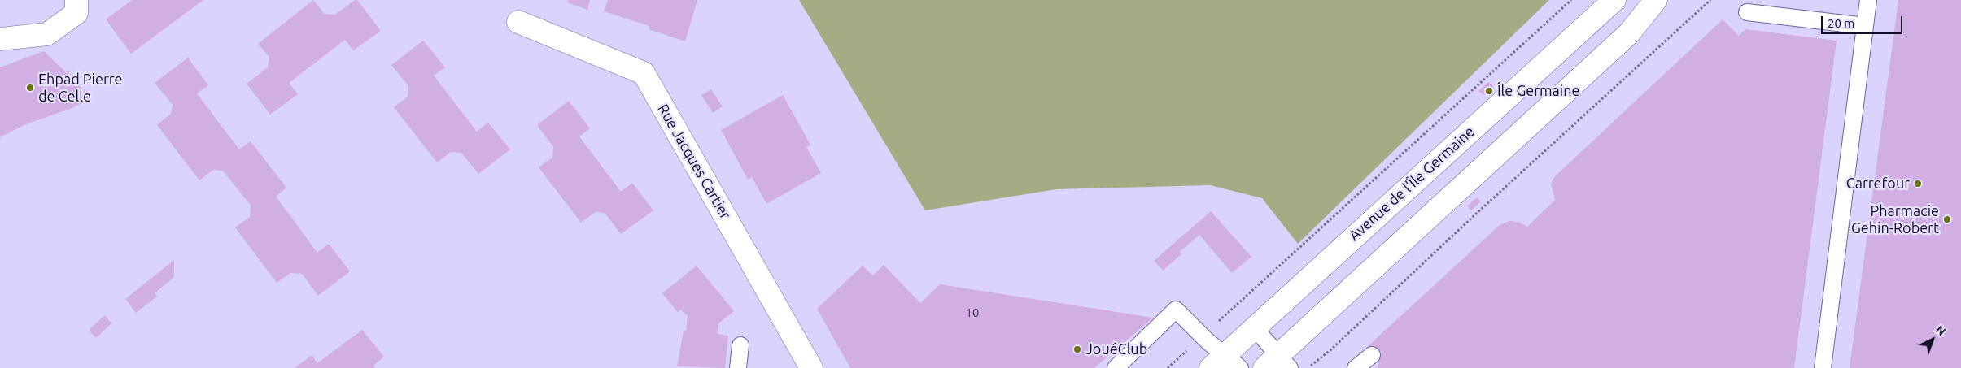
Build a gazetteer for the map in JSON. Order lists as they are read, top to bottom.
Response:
{
  "streets": {
    "street": ["Rue Jacques Cartier", "Avenue de l'Île Germaine"]
  },
  "places": [
    "Ehpad Pierre de Celle",
    "Île Germaine",
    "Carrefour",
    "Pharmacie Gehin-Robert",
    "JouéClub"
  ],
  "house_numbers": ["10"],
  "scale_bar": "20 m",
  "north": "top right"
}
